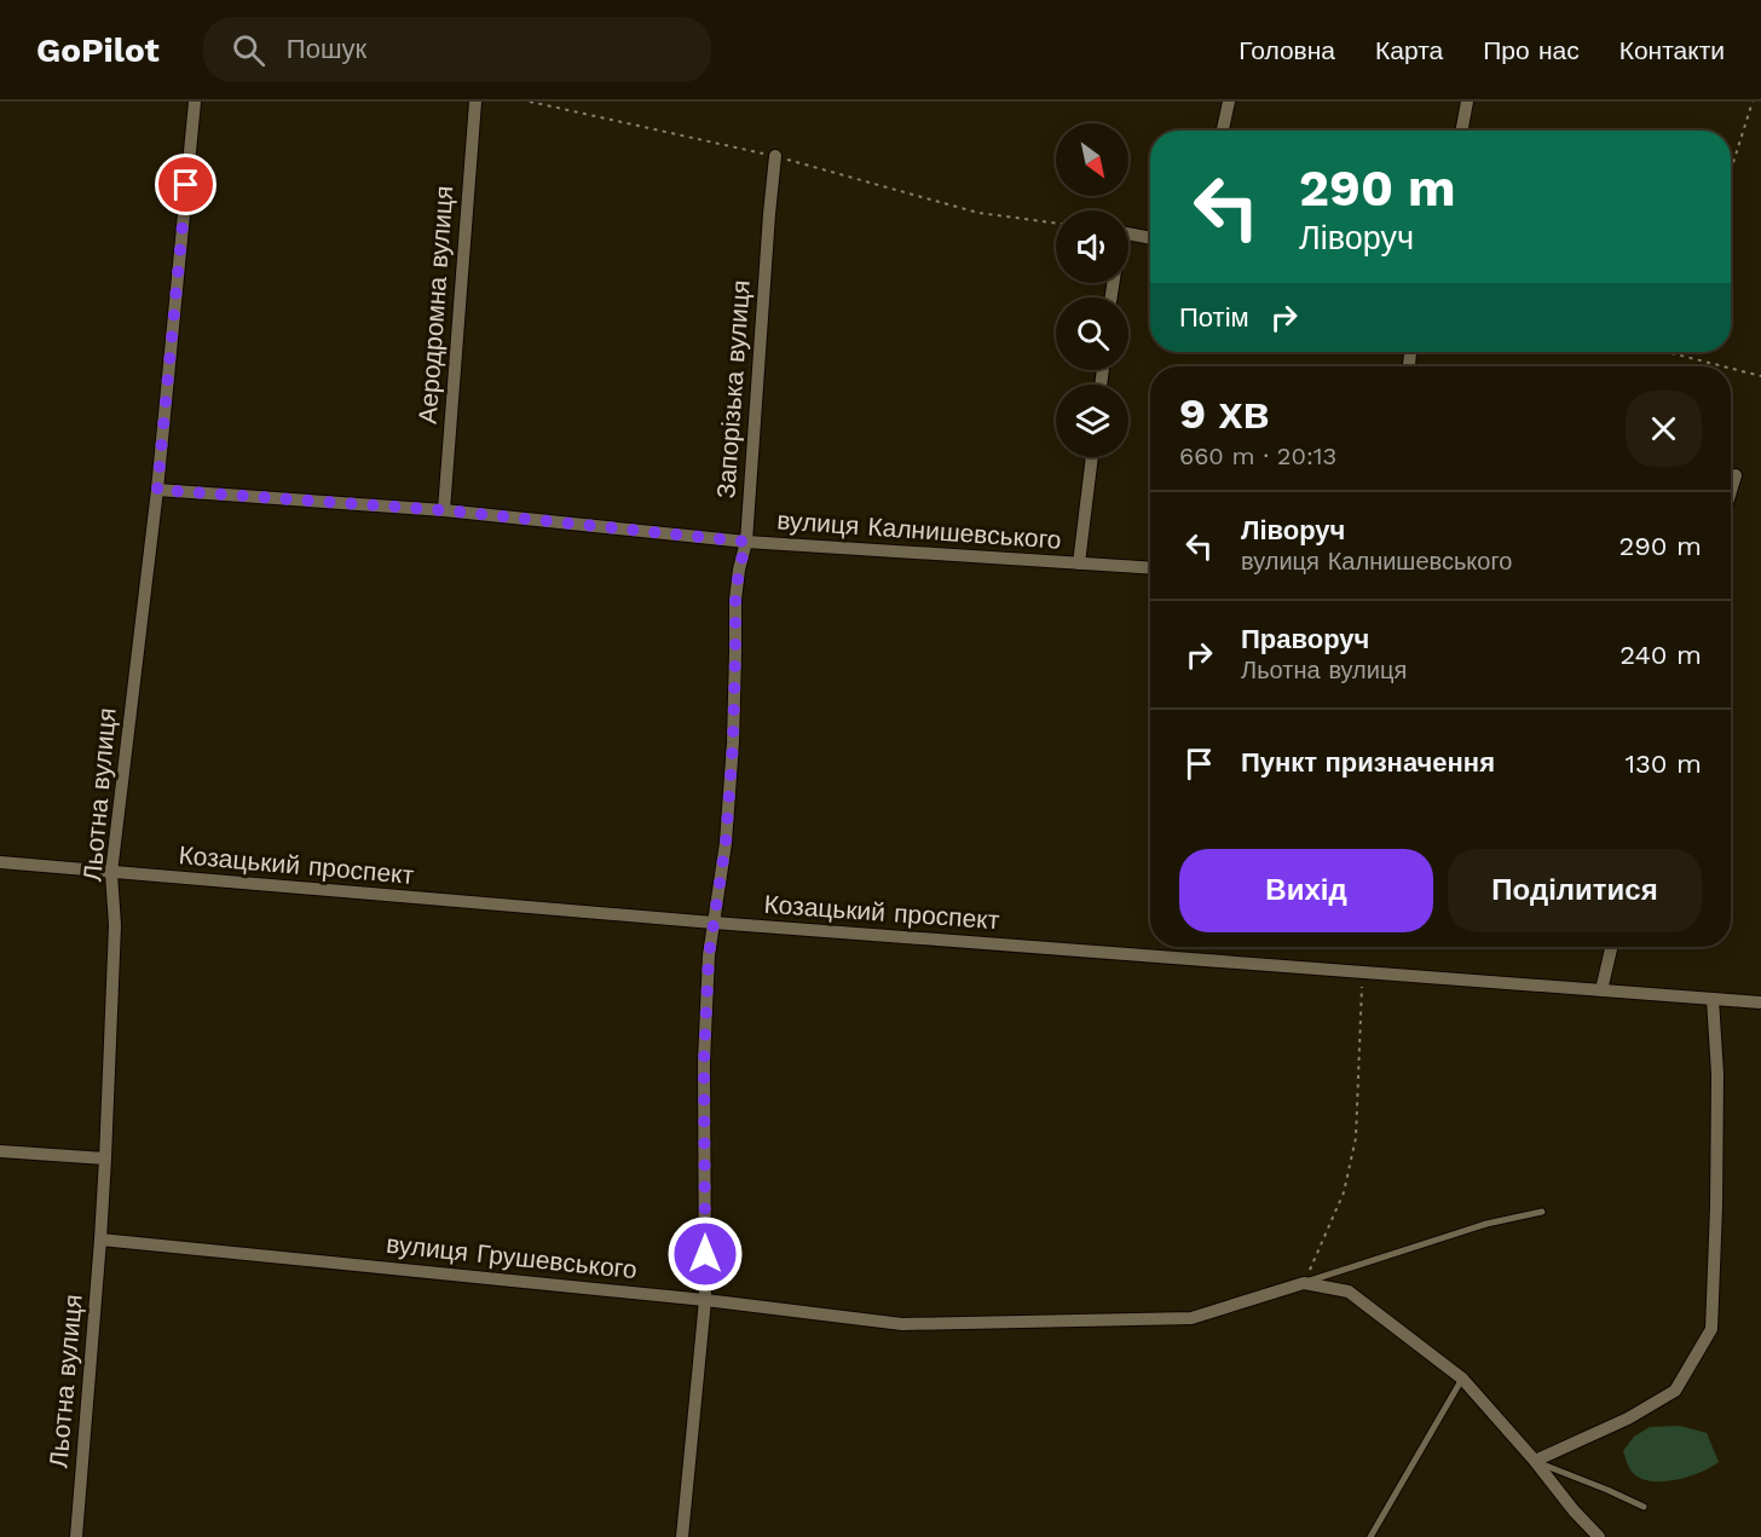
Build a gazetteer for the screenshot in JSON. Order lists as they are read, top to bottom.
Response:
{
  "streets": {
    "street": [
      "Аеродромна вулиця",
      "Запорізька вулиця",
      "вулиця Калнишевського",
      "Льотна вулиця",
      "Козацький проспект",
      "вулиця Грушевського"
    ]
  },
  "crossings": [
    ["Аеродромна вулиця", "вулиця Калнишевського"],
    ["Запорізька вулиця", "вулиця Калнишевського"],
    ["Запорізька вулиця", "Козацький проспект"],
    ["Запорізька вулиця", "вулиця Грушевського"],
    ["вулиця Калнишевського", "Льотна вулиця"],
    ["Льотна вулиця", "Козацький проспект"],
    ["Льотна вулиця", "вулиця Грушевського"]
  ],
  "north": "bottom right",
  "page": {
    "header": "GoPilot",
    "search": "Пошук",
    "nav": [
      "Головна",
      "Карта",
      "Про нас",
      "Контакти"
    ],
    "turn": ["290 m", "Ліворуч"],
    "then": "Потім",
    "heading": ["9 хв", "660 m · 20:13"],
    "list": [
      {
        "name": "Ліворуч",
        "note": "вулиця Калнишевського",
        "value": "290 m"
      },
      {
        "name": "Праворуч",
        "note": "Льотна вулиця",
        "value": "240 m"
      },
      {
        "name": "Пункт призначення",
        "value": "130 m"
      }
    ],
    "buttons": ["Вихід", "Поділитися"]
  }
}
